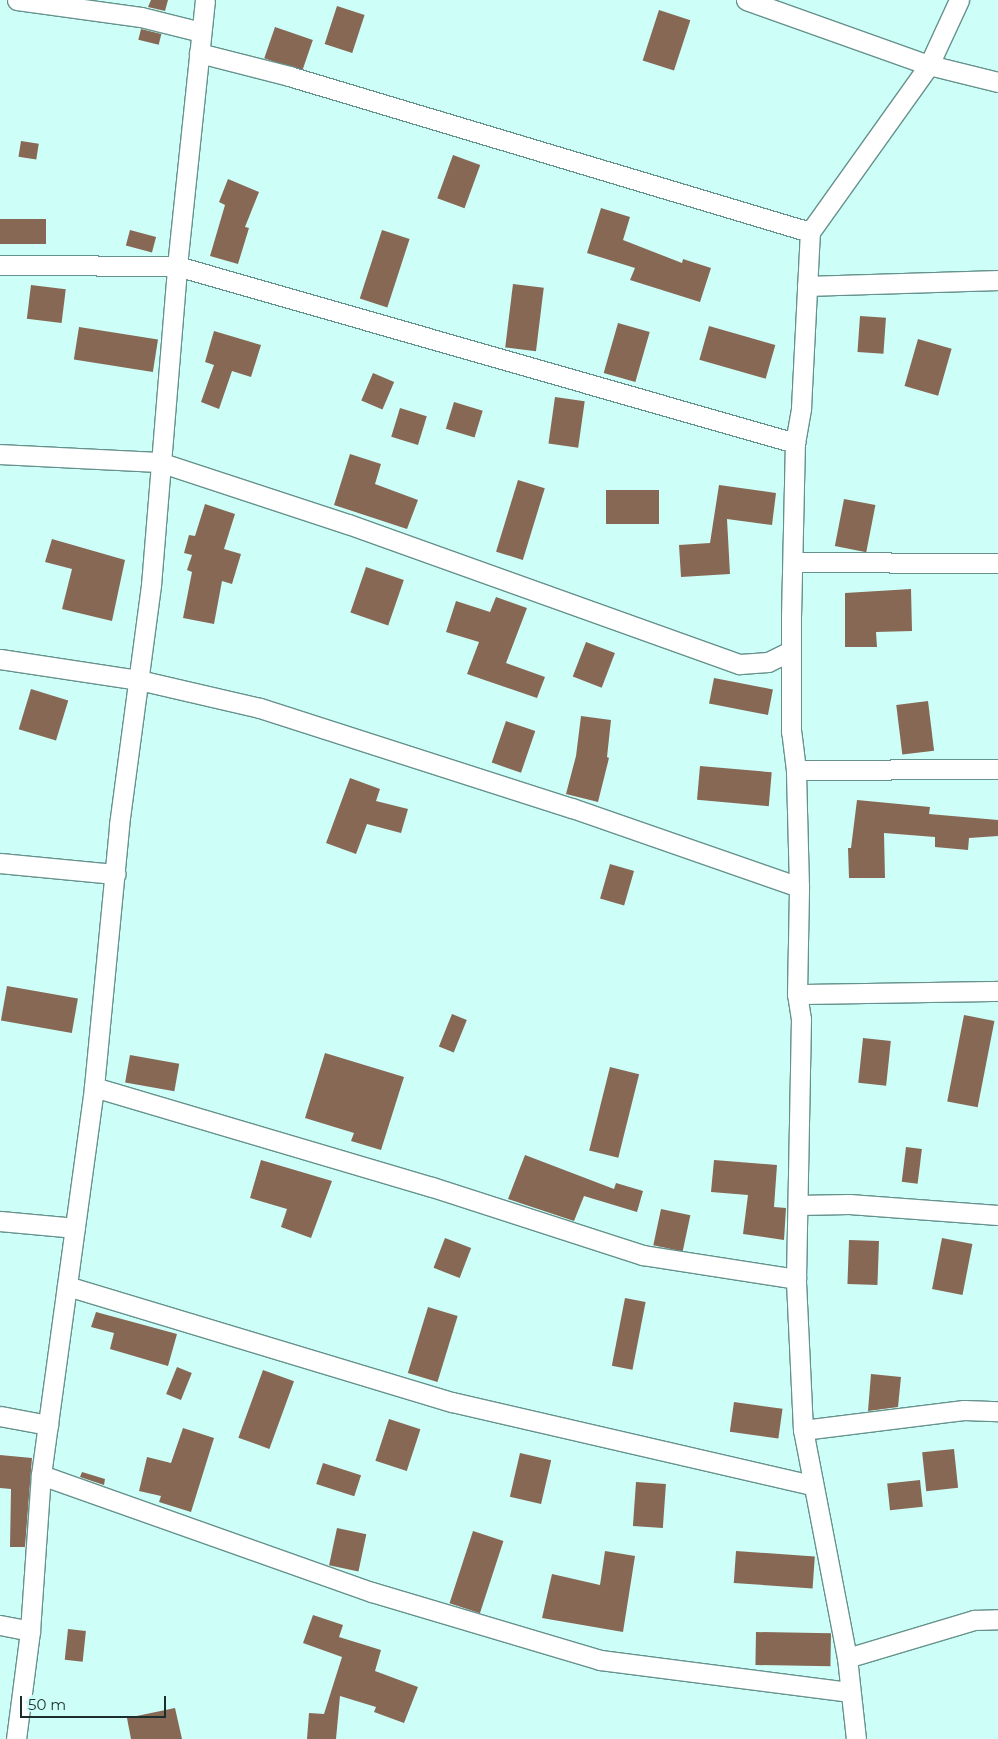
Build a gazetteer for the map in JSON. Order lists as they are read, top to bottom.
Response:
{
  "scale_bar": "50 m"
}
